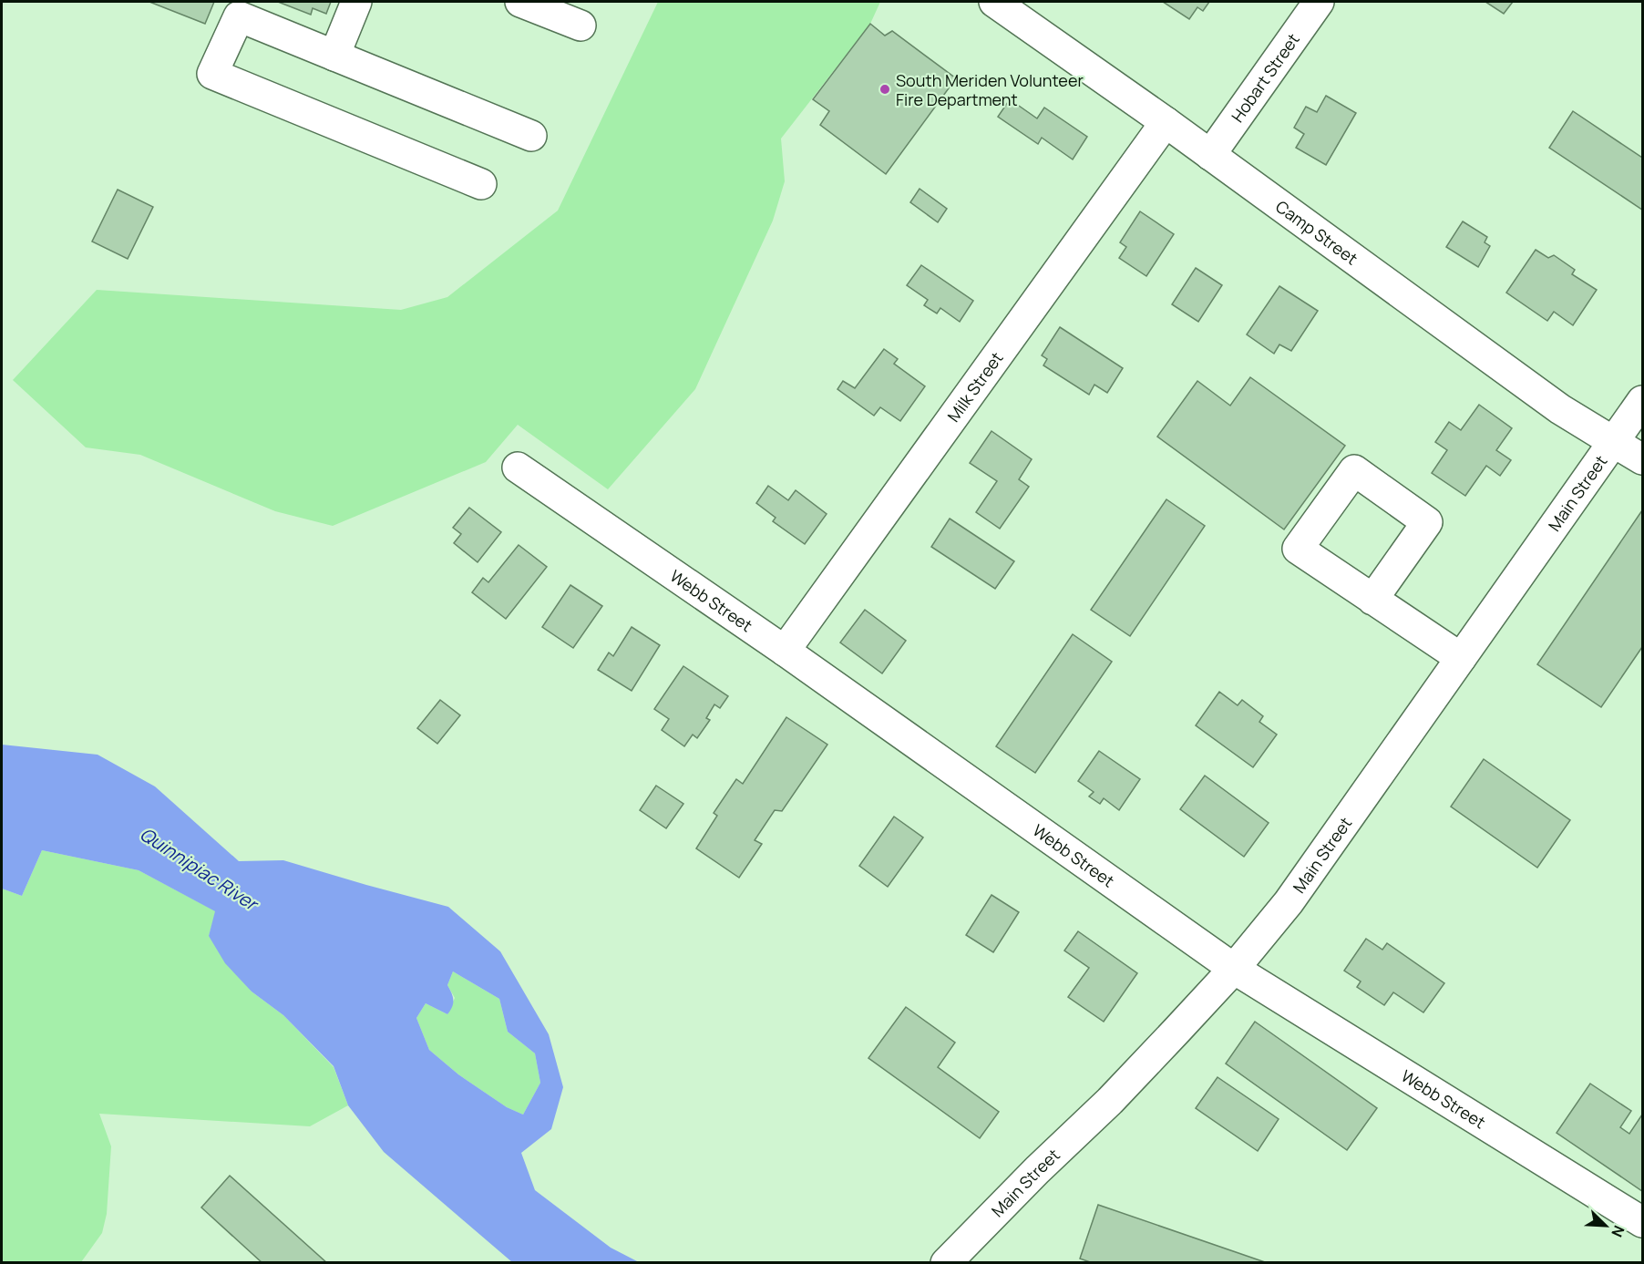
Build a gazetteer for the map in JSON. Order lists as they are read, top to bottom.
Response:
{
  "streets": {
    "street": [
      "Hobart Street",
      "Camp Street",
      "Milk Street",
      "Main Street",
      "Webb Street"
    ]
  },
  "crossings": [
    ["Hobart Street", "Camp Street"],
    ["Camp Street", "Milk Street"],
    ["Camp Street", "Main Street"],
    ["Milk Street", "Webb Street"],
    ["Main Street", "Webb Street"]
  ],
  "water": ["Quinnipiac River"],
  "places": ["South Meriden Volunteer Fire Department"],
  "north": "bottom right"
}
